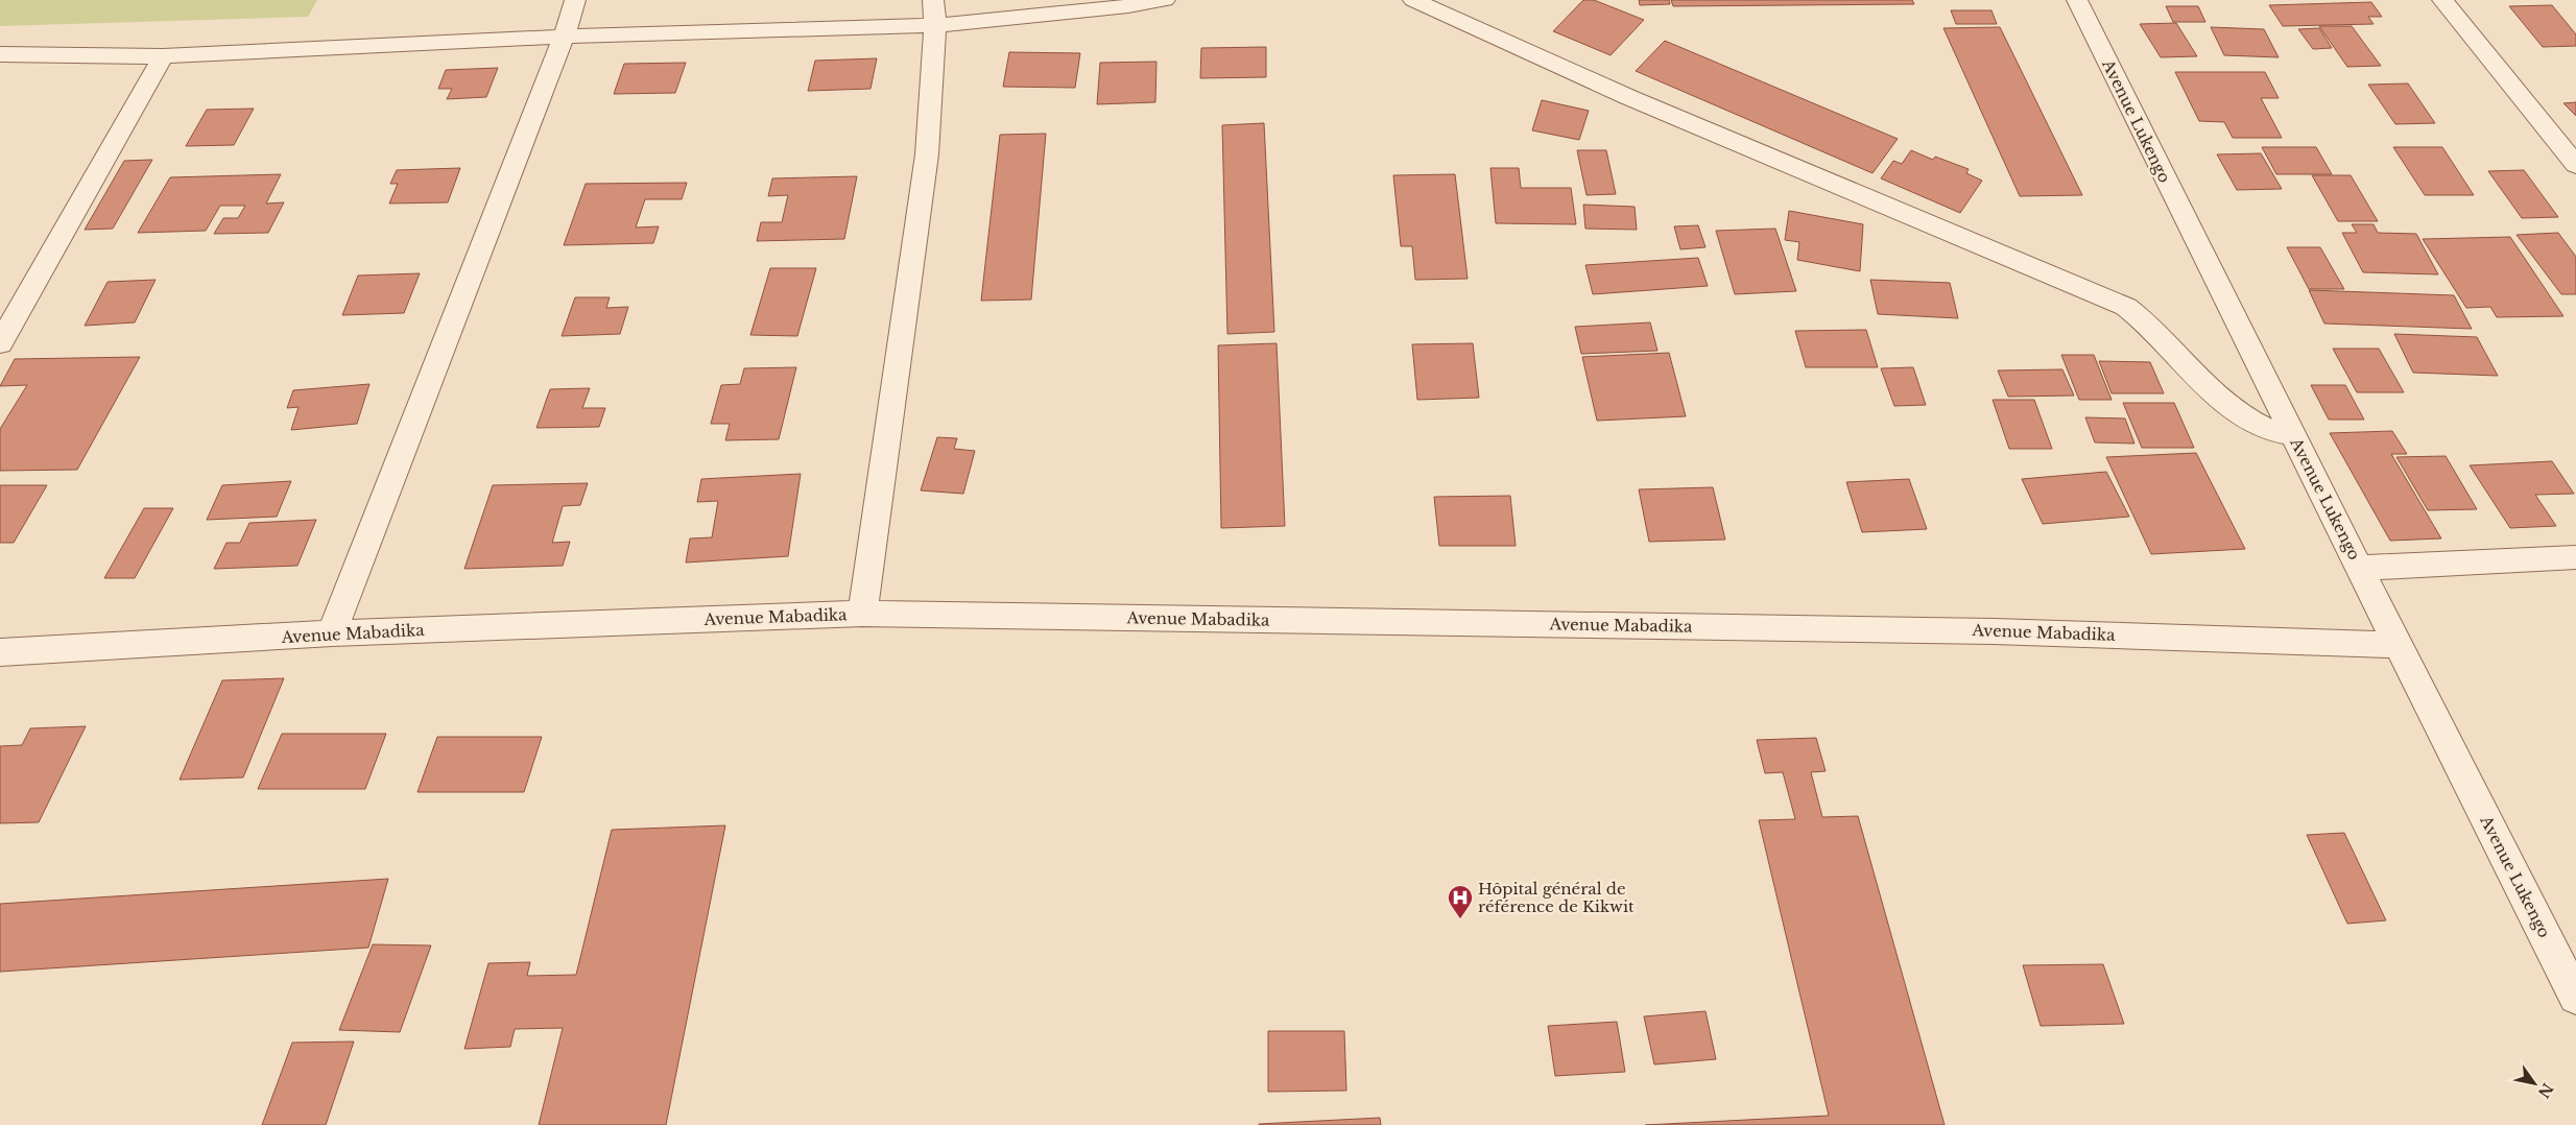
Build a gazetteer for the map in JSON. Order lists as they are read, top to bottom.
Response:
{
  "streets": {
    "street": ["Avenue Lukengo", "Avenue Mabadika"]
  },
  "crossings": [
    ["Avenue Lukengo", "Avenue Mabadika"]
  ],
  "places": {
    "hospital": ["Hôpital général de référence de Kikwit"]
  },
  "north": "bottom right"
}
